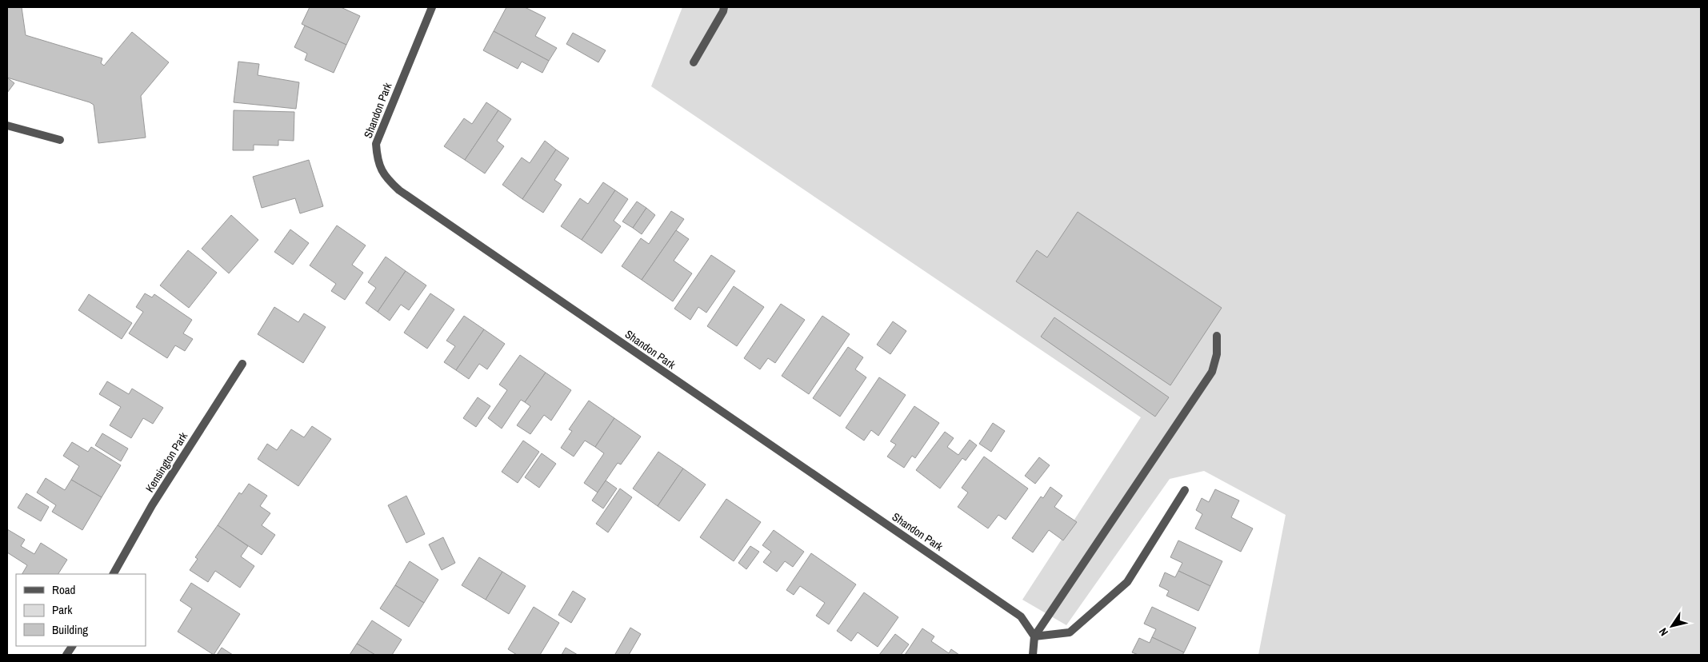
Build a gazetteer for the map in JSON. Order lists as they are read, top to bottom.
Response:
{
  "streets": {
    "street": ["Shandon Park", "Kensington Park"]
  },
  "legend": ["Road", "Park", "Building"],
  "north": "bottom left"
}
